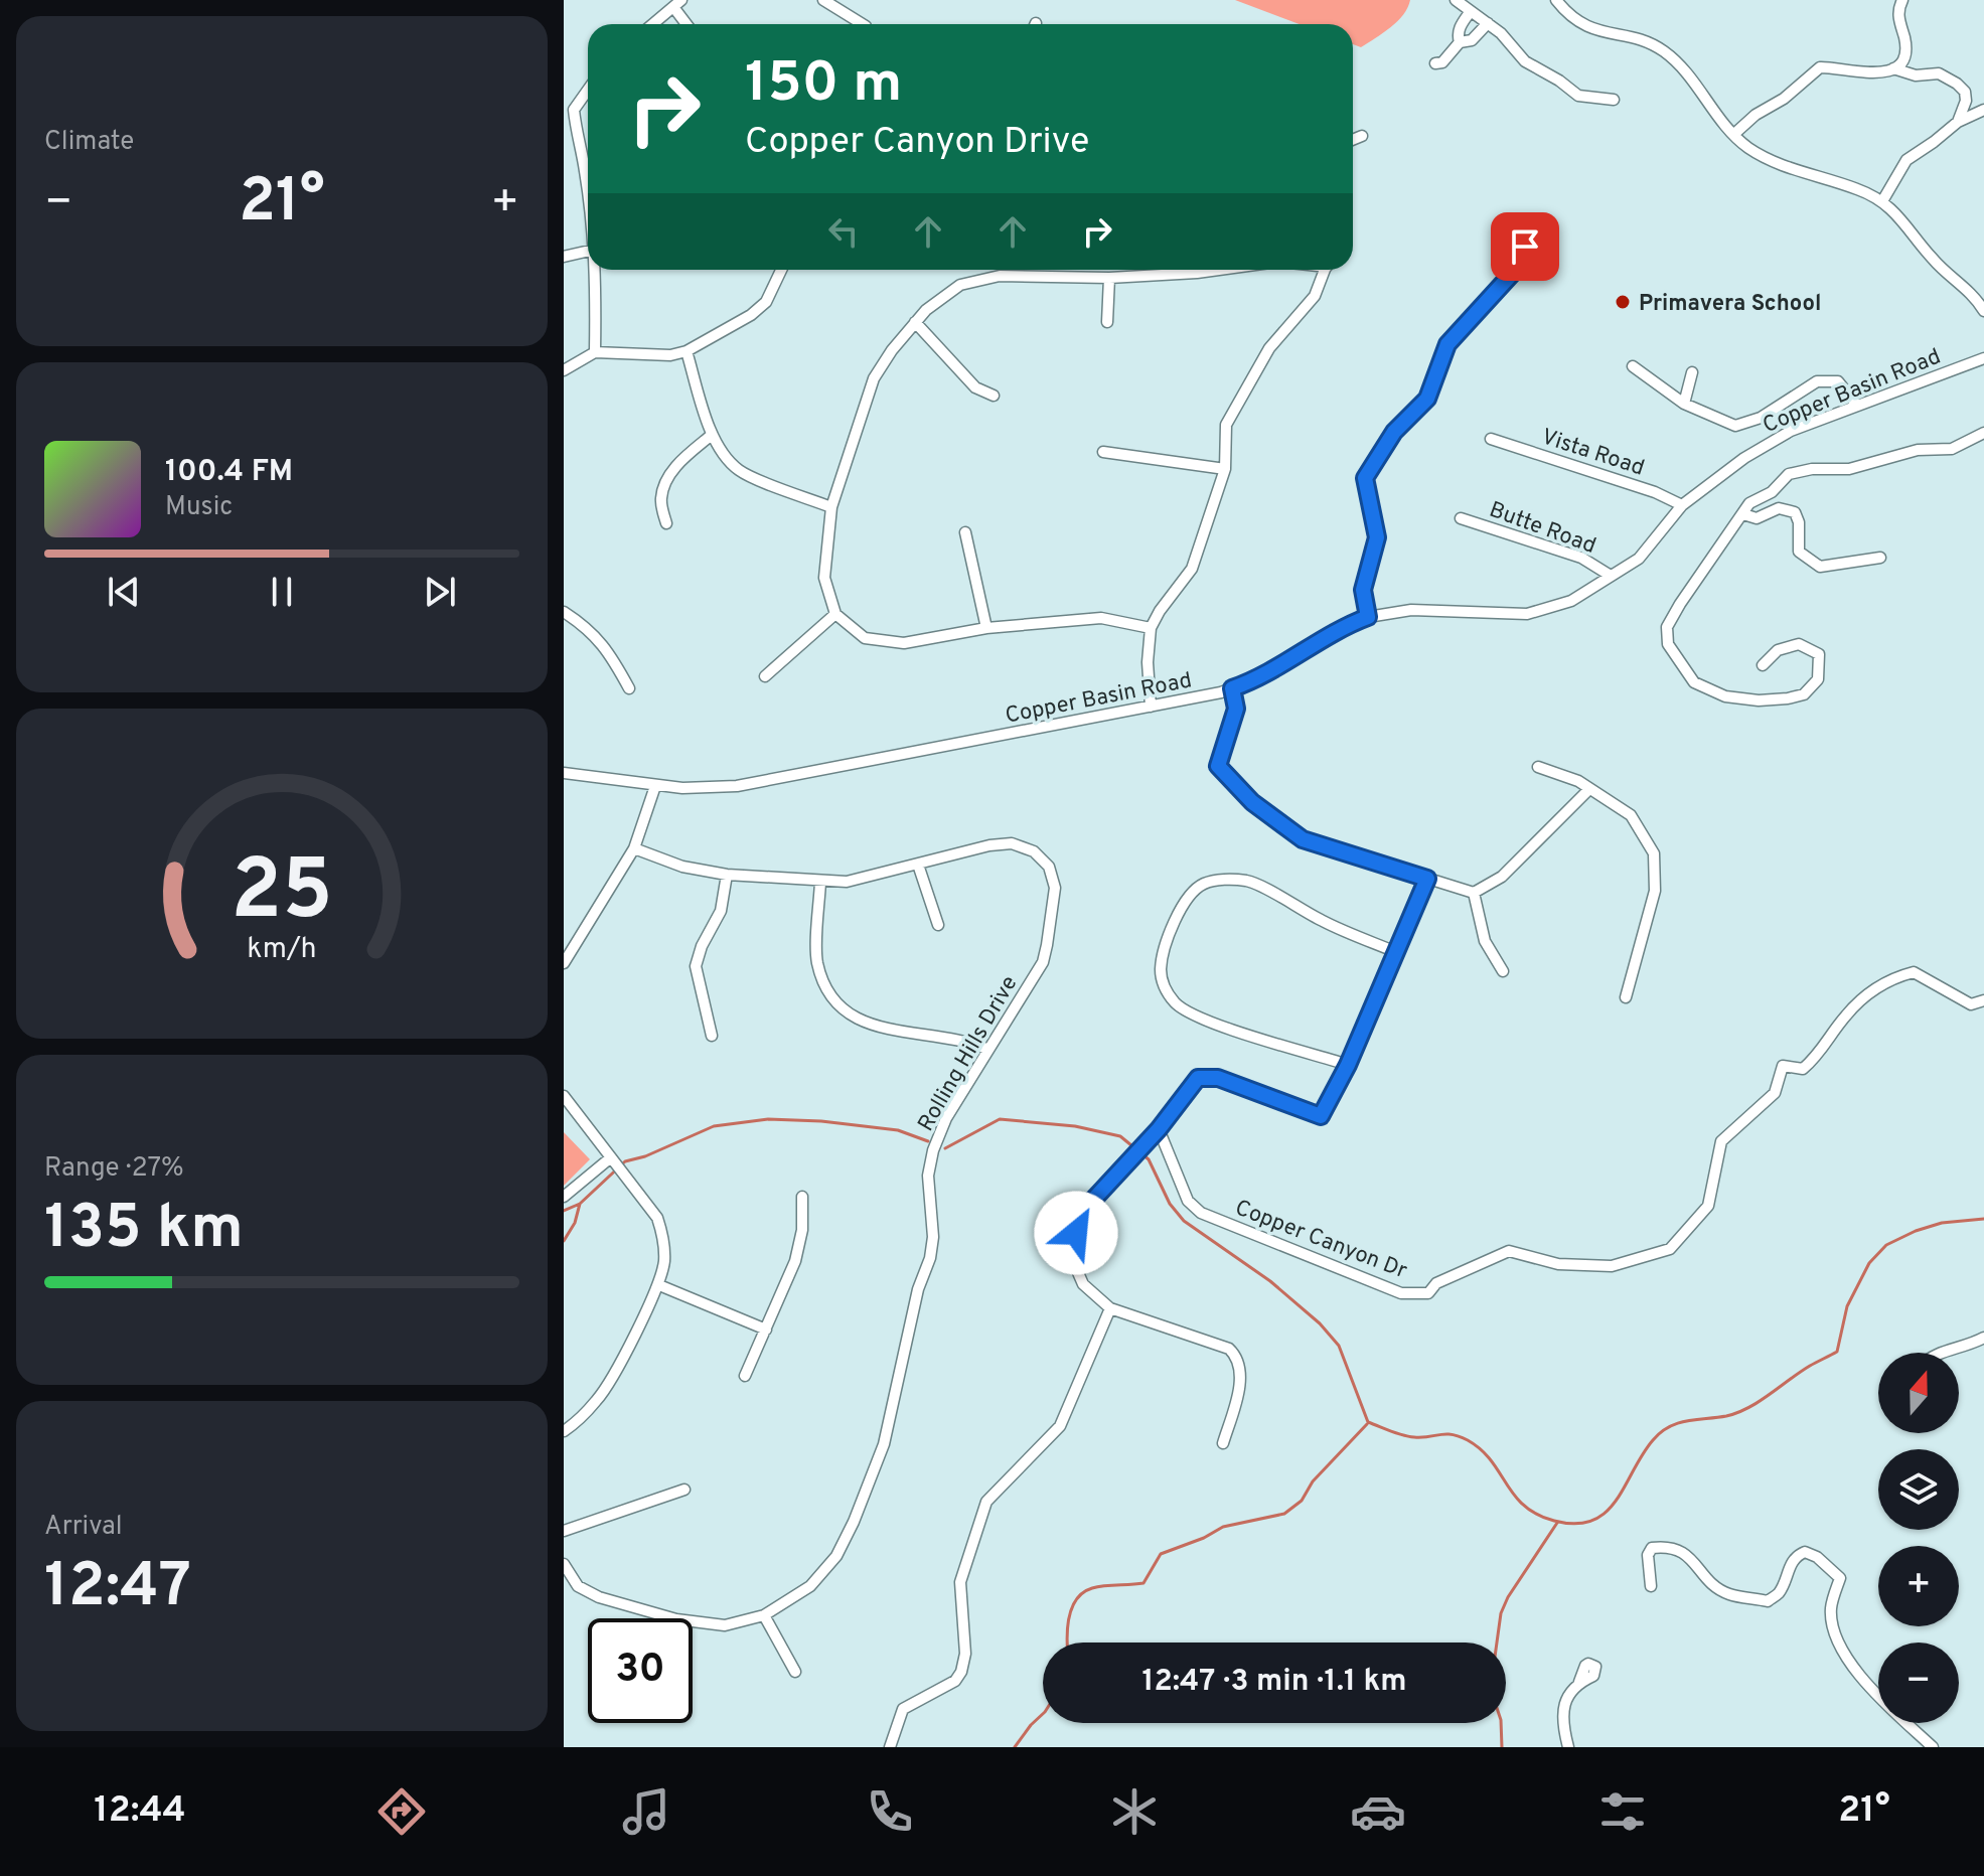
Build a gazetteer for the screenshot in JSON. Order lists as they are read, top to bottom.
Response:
{
  "streets": {
    "street": [
      "Copper Basin Road",
      "Vista Road",
      "Butte Road",
      "Rolling Hills Drive",
      "Copper Canyon Dr"
    ]
  },
  "crossings": [
    ["Copper Basin Road", "Vista Road"],
    ["Copper Basin Road", "Butte Road"]
  ],
  "places": ["Primavera School"],
  "north": "top",
  "page": {
    "tile": [
      "Climate",
      ["Range · 27%", "135 km"],
      ["Arrival", "12:47"]
    ],
    "turn": ["150 m", "Copper Canyon Drive"],
    "heat": ["−", "21°", "+"],
    "song": ["100.4 FM", "Music"],
    "map_buttons": ["+", "−"],
    "limit": "30",
    "trip": "12:47 · 3 min · 1.1 km",
    "tabs": ["12:44", "21°"],
    "gauge": ["25", "km/h"]
  }
}
